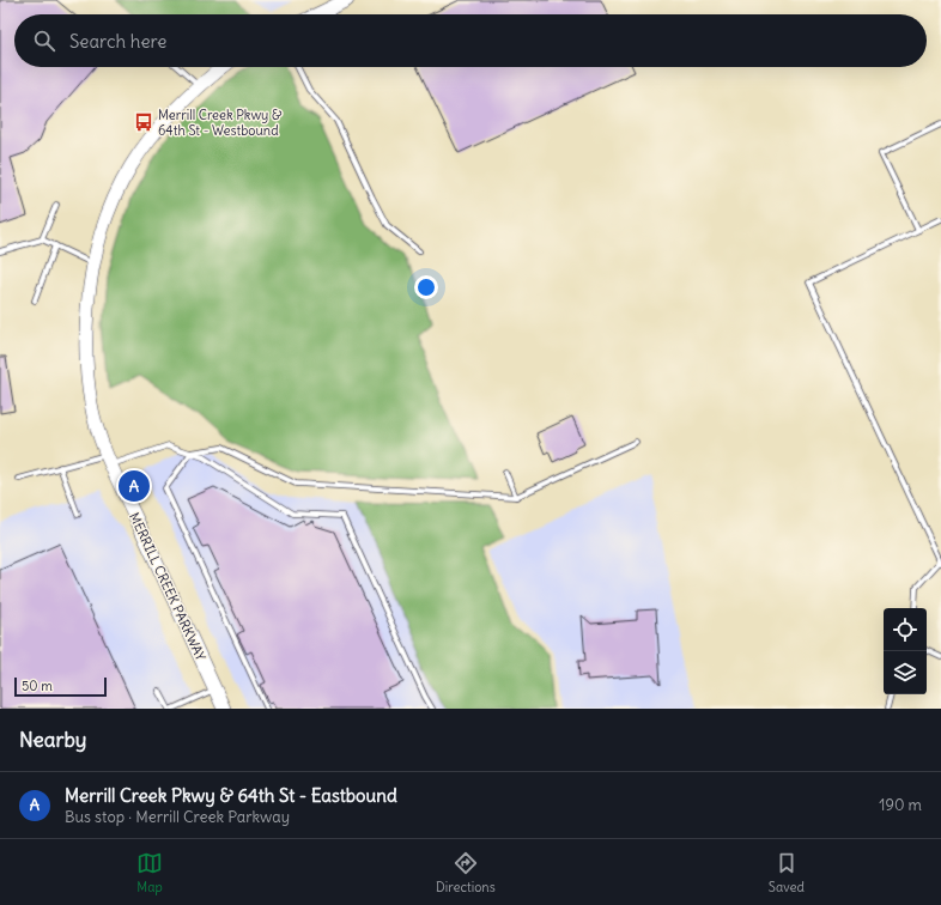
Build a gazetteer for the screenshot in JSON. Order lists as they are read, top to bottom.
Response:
{
  "streets": {
    "street": ["MERRILL CREEK PARKWAY"]
  },
  "places": {
    "bus stop": ["Merrill Creek Pkwy & 64th St - Westbound"]
  },
  "scale_bar": "50 m",
  "page": {
    "search": "Search here",
    "pins": "A",
    "scale": "50 m",
    "heading": "Nearby",
    "list": [
      {
        "mark": "A",
        "name": "Merrill Creek Pkwy & 64th St - Eastbound",
        "note": "Bus stop · Merrill Creek Parkway",
        "value": "190 m"
      }
    ],
    "nav": ["Map", "Directions", "Saved"]
  }
}
